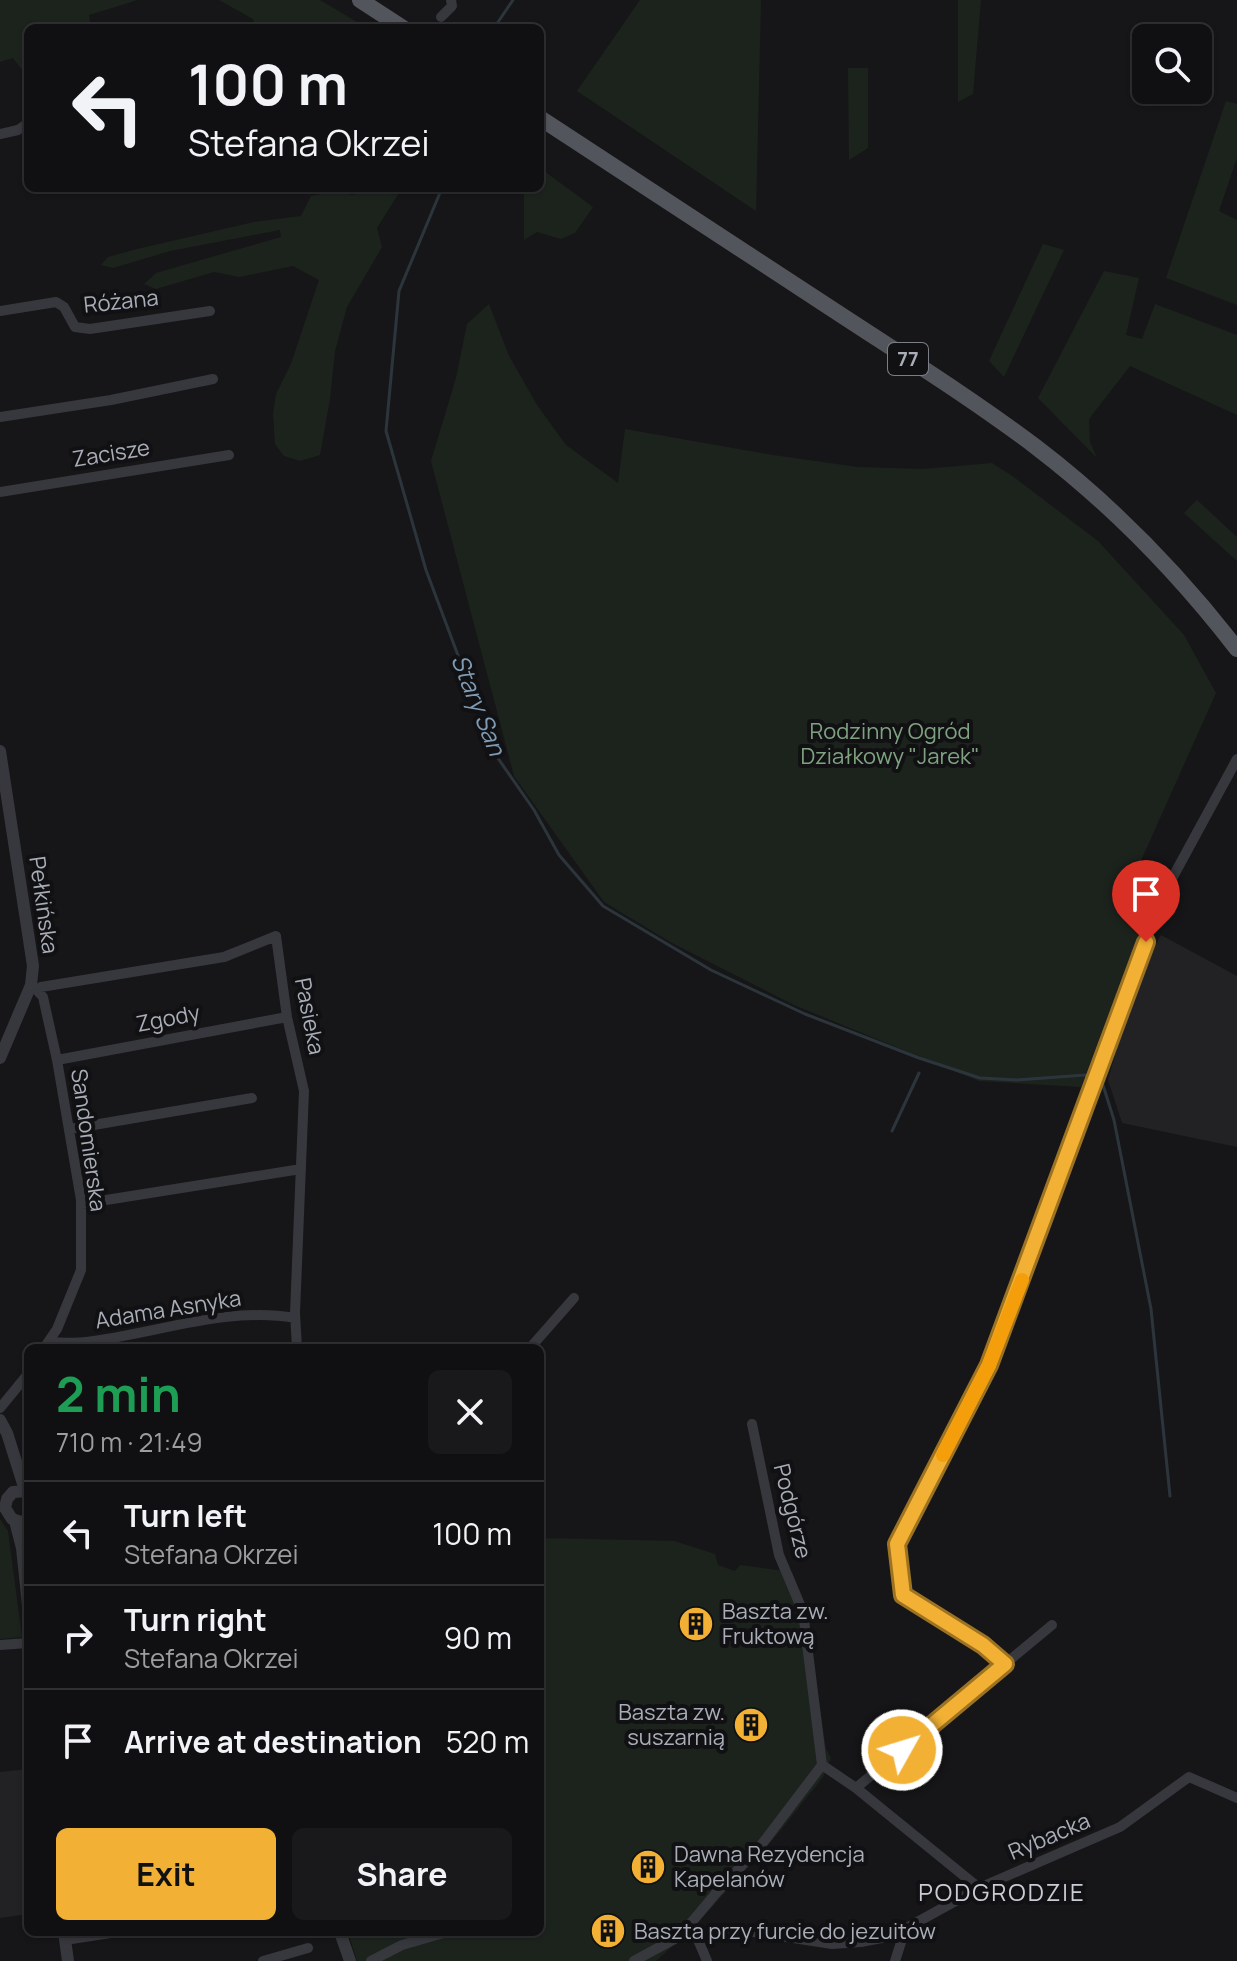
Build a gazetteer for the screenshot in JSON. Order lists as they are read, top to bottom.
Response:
{
  "streets": {
    "main road": ["77"],
    "street": [
      "Różana",
      "Zacisze",
      "Pełkińska",
      "Pasieka",
      "Zgody",
      "Sandomierska",
      "Adama Asnyka",
      "Podgórze",
      "Rybacka"
    ]
  },
  "crossings": [
    ["Pełkińska", "Pasieka"],
    ["Pełkińska", "Sandomierska"],
    ["Pasieka", "Zgody"],
    ["Pasieka", "Sandomierska"],
    ["Pasieka", "Adama Asnyka"],
    ["Zgody", "Sandomierska"]
  ],
  "districts": ["PODGRODZIE"],
  "water": ["Stary San"],
  "parks": ["Rodzinny Ogród Działkowy \"Jarek\""],
  "places": {
    "building": [
      "Baszta zw. Fruktową",
      "Baszta zw. suszarnią",
      "Dawna Rezydencja Kapelanów",
      "Baszta przy furcie do jezuitów"
    ]
  },
  "page": {
    "turn": ["100 m", "Stefana Okrzei"],
    "heading": ["2 min", "710 m · 21:49"],
    "list": [
      {
        "name": "Turn left",
        "note": "Stefana Okrzei",
        "value": "100 m"
      },
      {
        "name": "Turn right",
        "note": "Stefana Okrzei",
        "value": "90 m"
      },
      {
        "name": "Arrive at destination",
        "value": "520 m"
      }
    ],
    "buttons": ["Exit", "Share"]
  }
}
